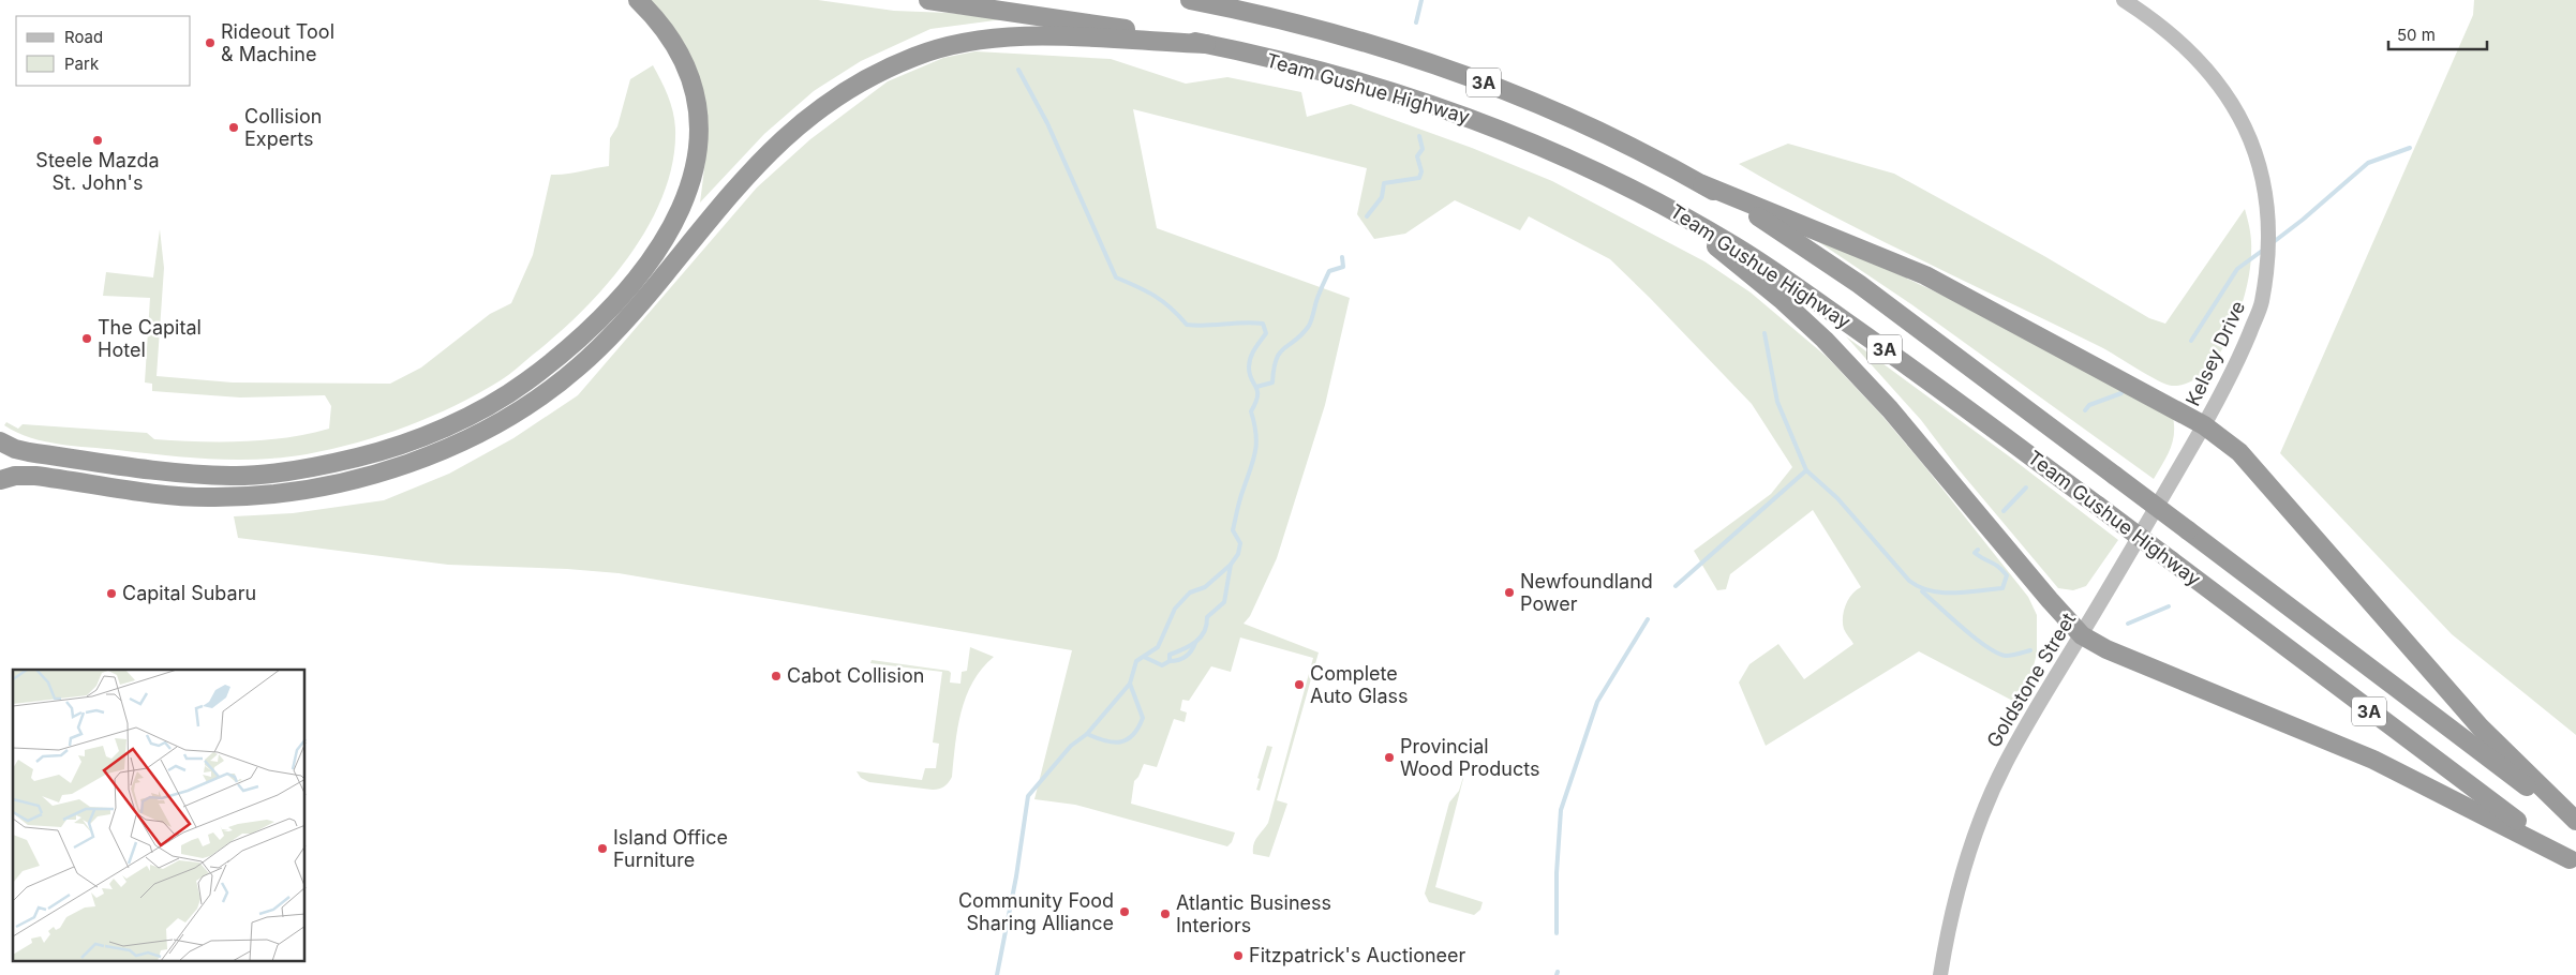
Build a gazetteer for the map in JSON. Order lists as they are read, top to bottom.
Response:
{
  "streets": {
    "highway": ["3A", "Team Gushue Highway"],
    "main road": ["Kelsey Drive", "Goldstone Street"]
  },
  "crossings": [
    ["Kelsey Drive", "Goldstone Street"]
  ],
  "places": [
    "Rideout Tool & Machine",
    "Collision Experts",
    "Steele Mazda St. John's",
    "The Capital Hotel",
    "Newfoundland Power",
    "Capital Subaru",
    "Cabot Collision",
    "Complete Auto Glass",
    "Provincial Wood Products",
    "Island Office Furniture",
    "Community Food Sharing Alliance",
    "Atlantic Business Interiors",
    "Fitzpatrick's Auctioneer"
  ],
  "legend": ["Road", "Park"],
  "scale_bar": "50 m"
}
